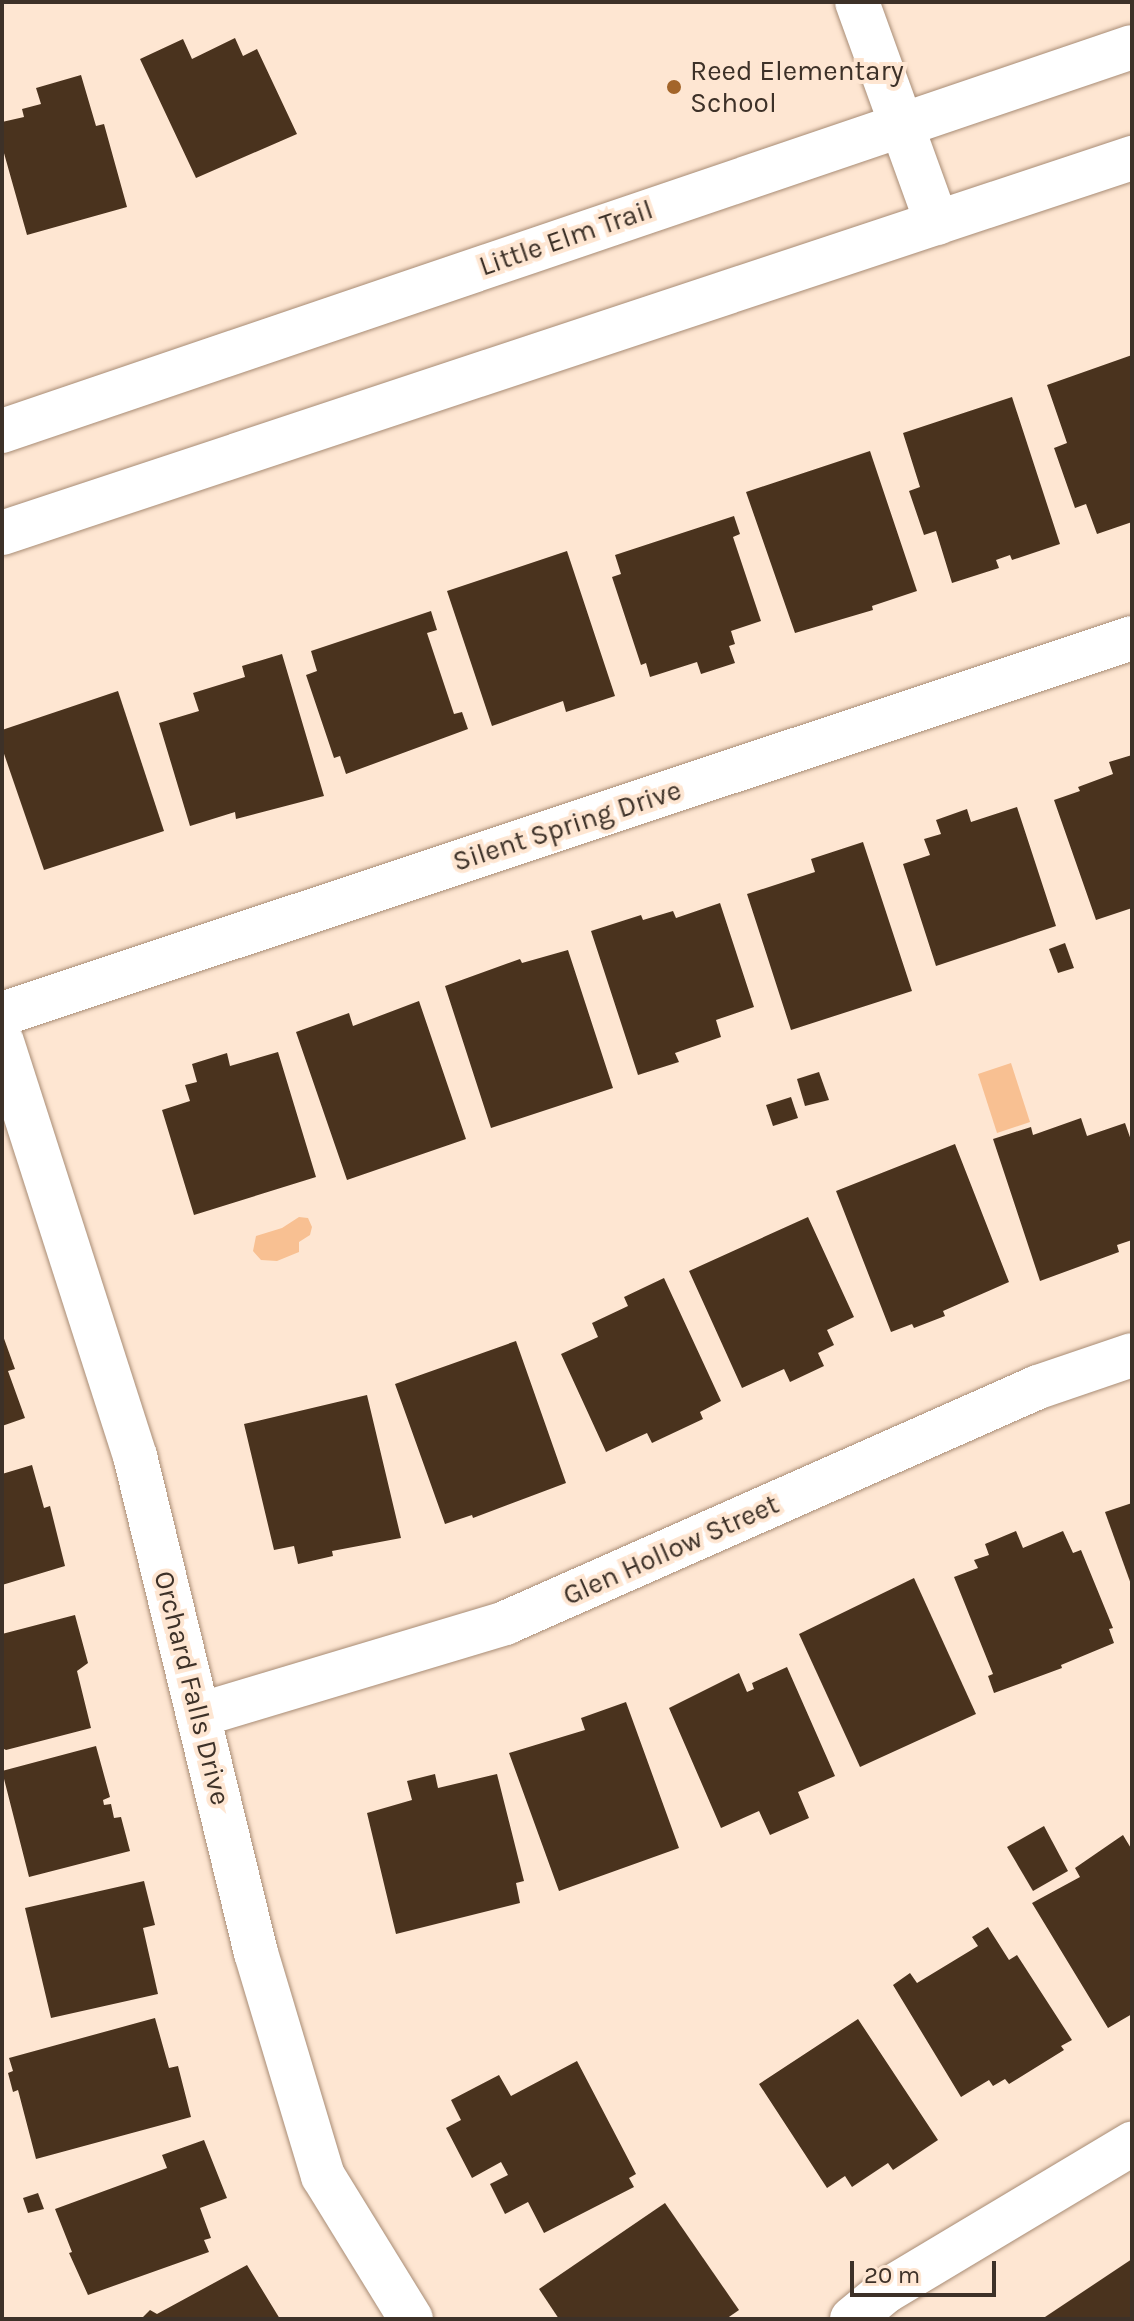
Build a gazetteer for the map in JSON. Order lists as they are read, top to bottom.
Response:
{
  "streets": {
    "street": [
      "Little Elm Trail",
      "Silent Spring Drive",
      "Glen Hollow Street",
      "Orchard Falls Drive"
    ]
  },
  "crossings": [
    ["Glen Hollow Street", "Orchard Falls Drive"]
  ],
  "places": ["Reed Elementary School"],
  "scale_bar": "20 m"
}
